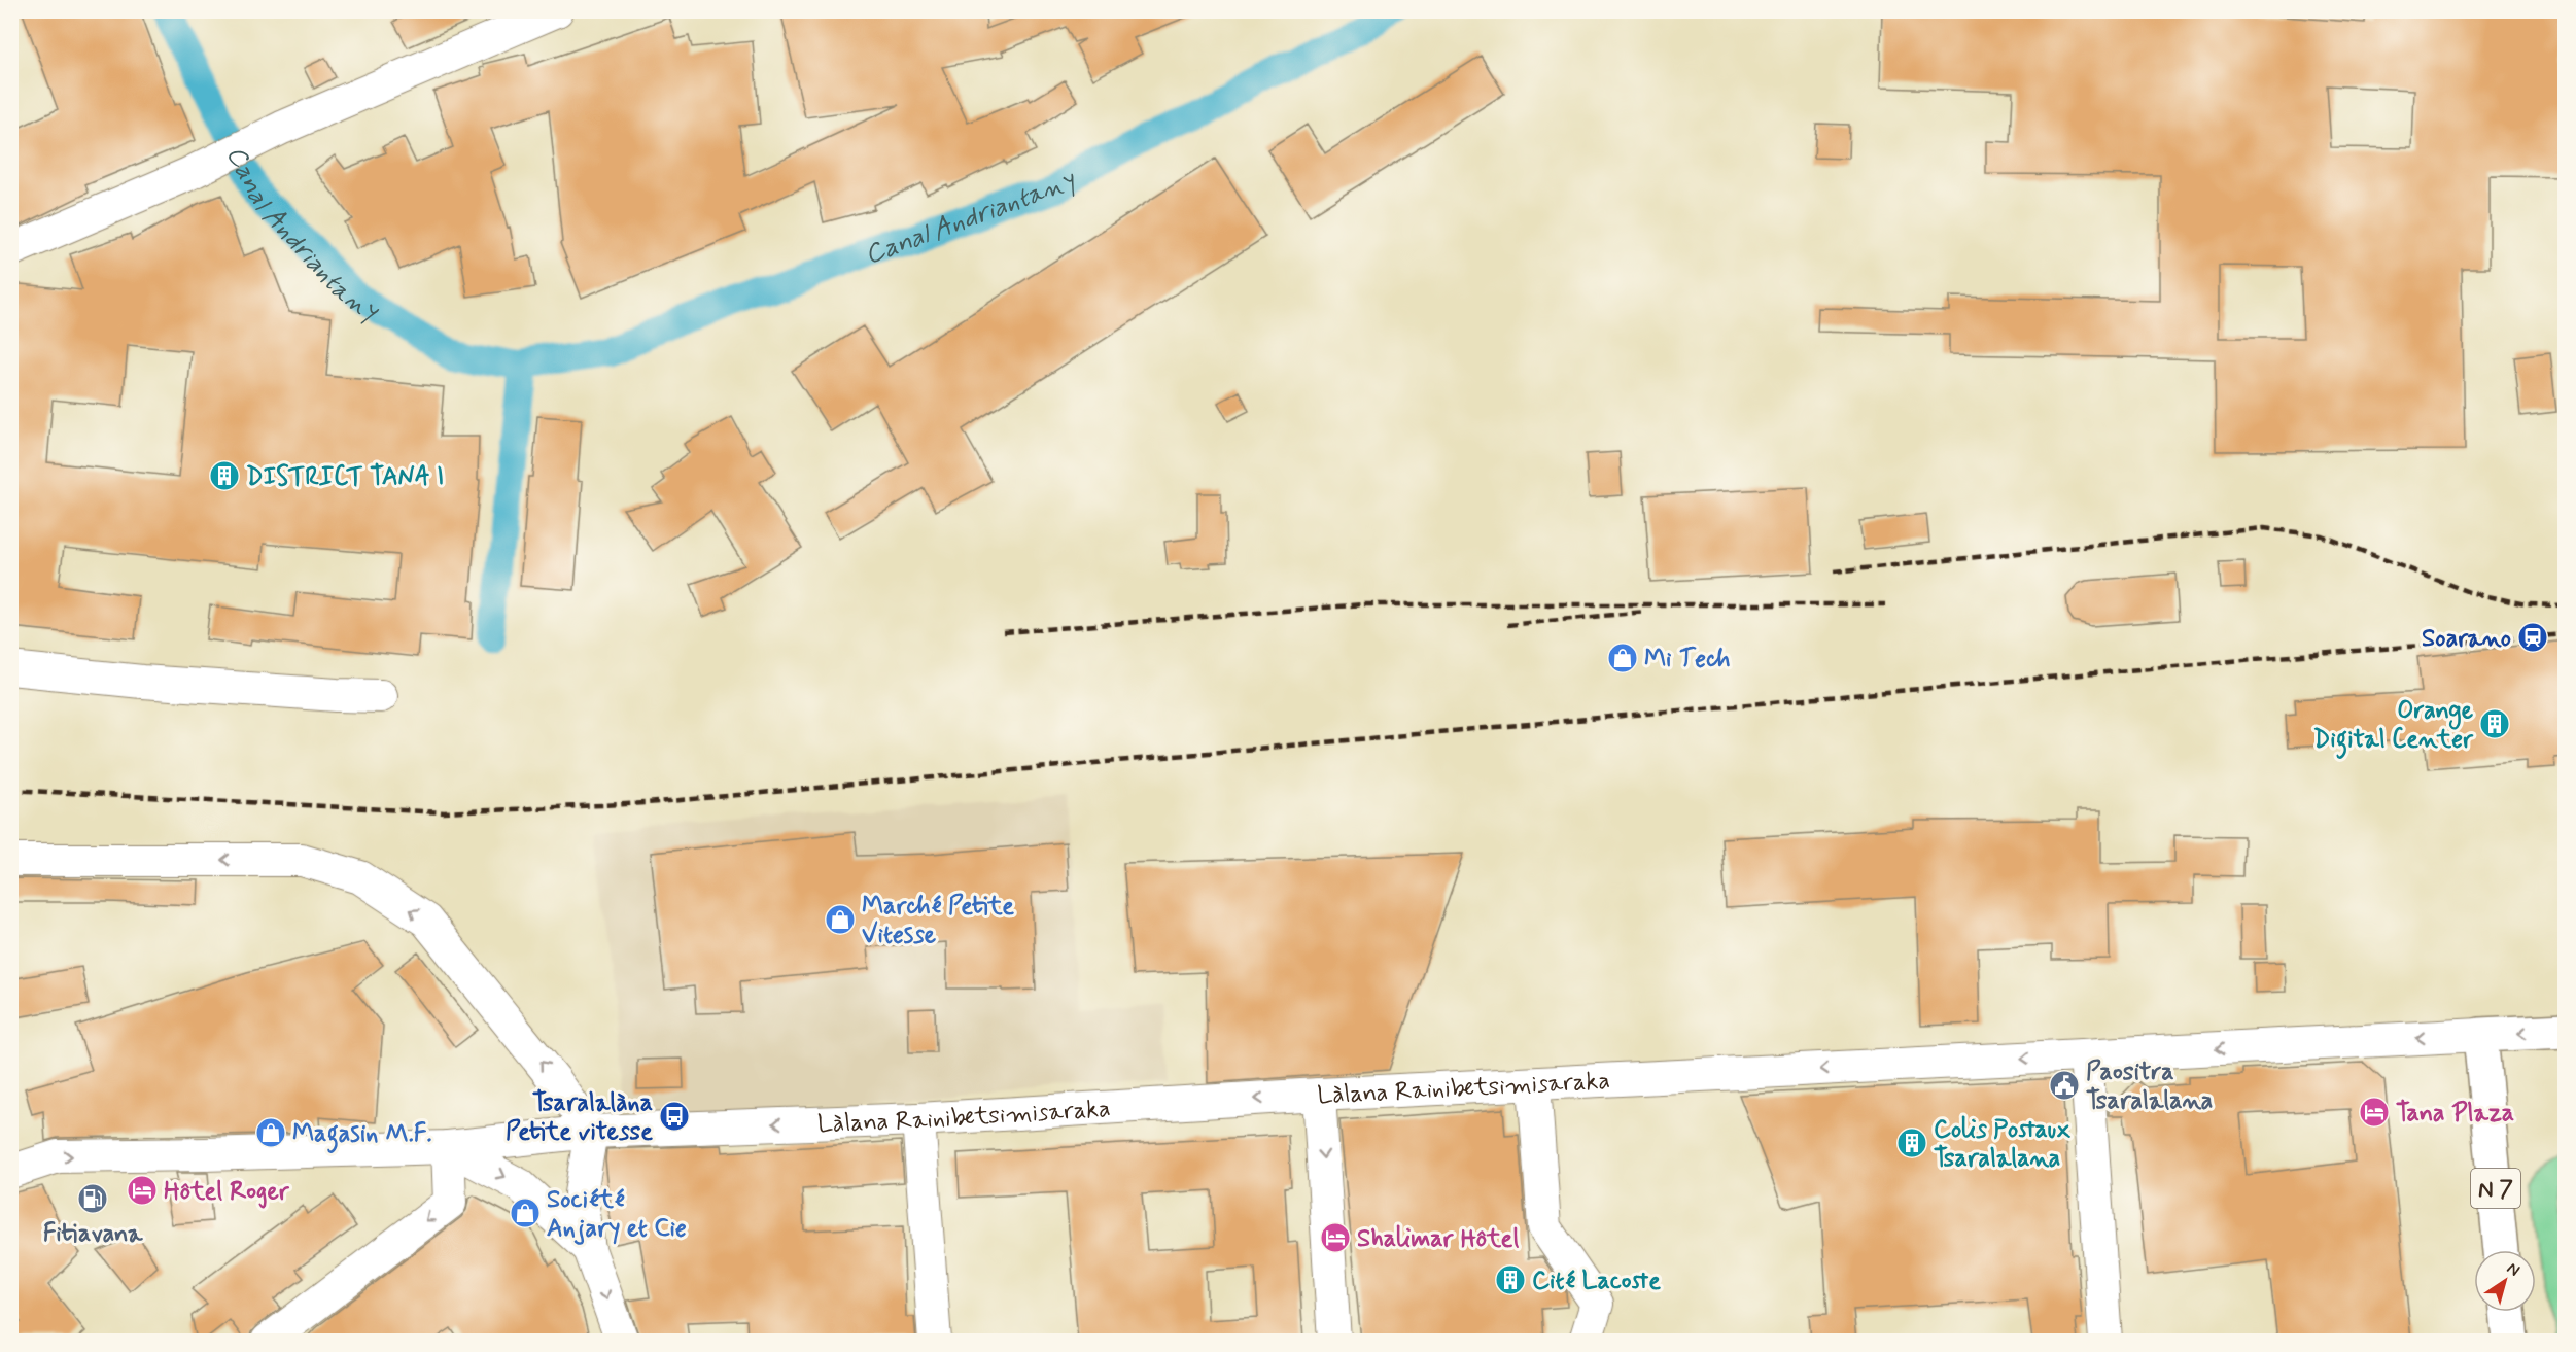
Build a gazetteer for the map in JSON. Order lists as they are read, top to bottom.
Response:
{
  "streets": {
    "main road": ["N 7"],
    "street": ["Làlana Rainibetsimisaraka"]
  },
  "crossings": [
    ["Làlana Rainibetsimisaraka", "N 7"]
  ],
  "water": ["Canal Andriantany"],
  "places": {
    "building": [
      "DISTRICT TANA I",
      "Orange Digital Center",
      "Colis Postaux Tsaralalana",
      "Cité Lacoste"
    ],
    "station": ["Soarano"],
    "shop": [
      "Mi Tech",
      "Marché Petite Vitesse",
      "Magasin M.F.",
      "Société Anjary et Cie"
    ],
    "public building": ["Paositra Tsaralalana"],
    "hotel": ["Tana Plaza", "Hôtel Roger", "Shalimar Hôtel"],
    "bus stop": ["Tsaralalàna Petite vitesse"],
    "fuel station": ["Fitiavana"]
  },
  "north": "top right"
}
